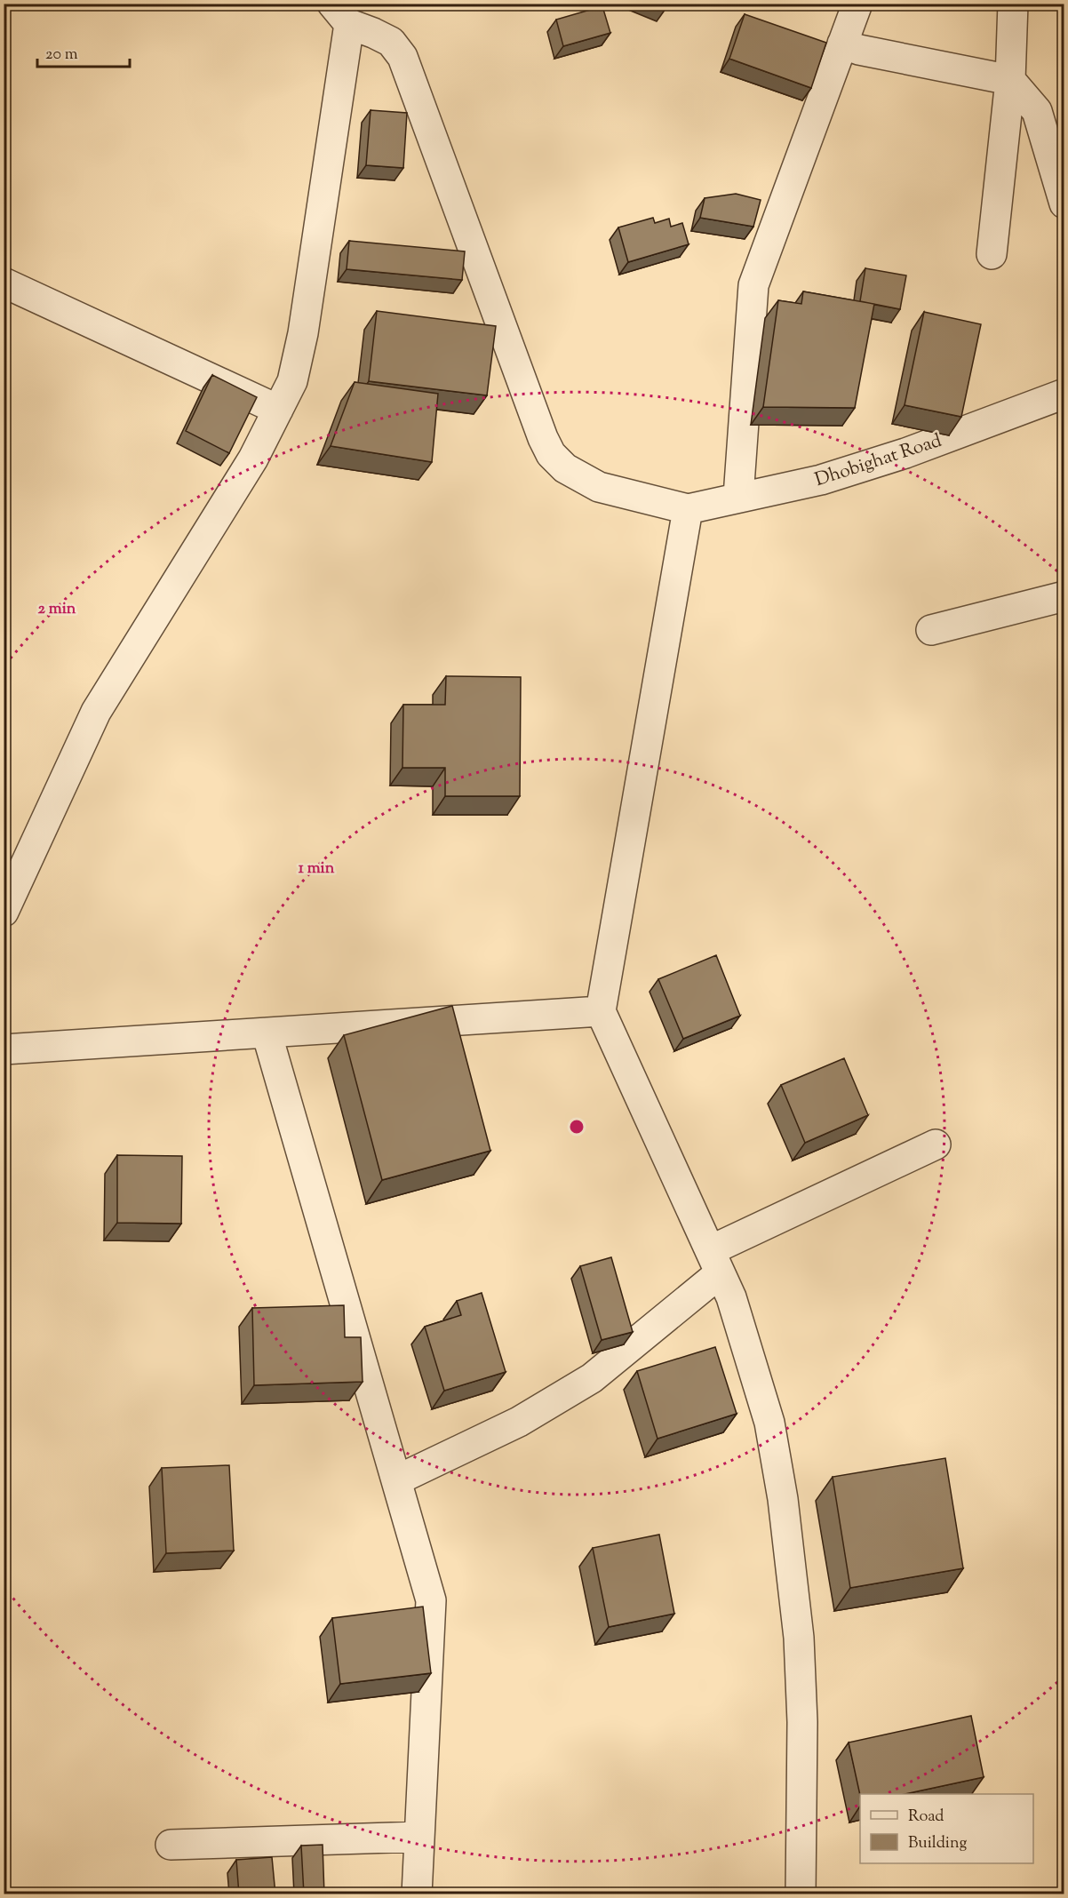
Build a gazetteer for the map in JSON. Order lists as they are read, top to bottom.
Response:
{
  "streets": {
    "street": ["Dhobighat Road"]
  },
  "legend": ["Road", "Building"],
  "scale_bar": "20 m",
  "rings": ["2 min", "1 min"]
}
